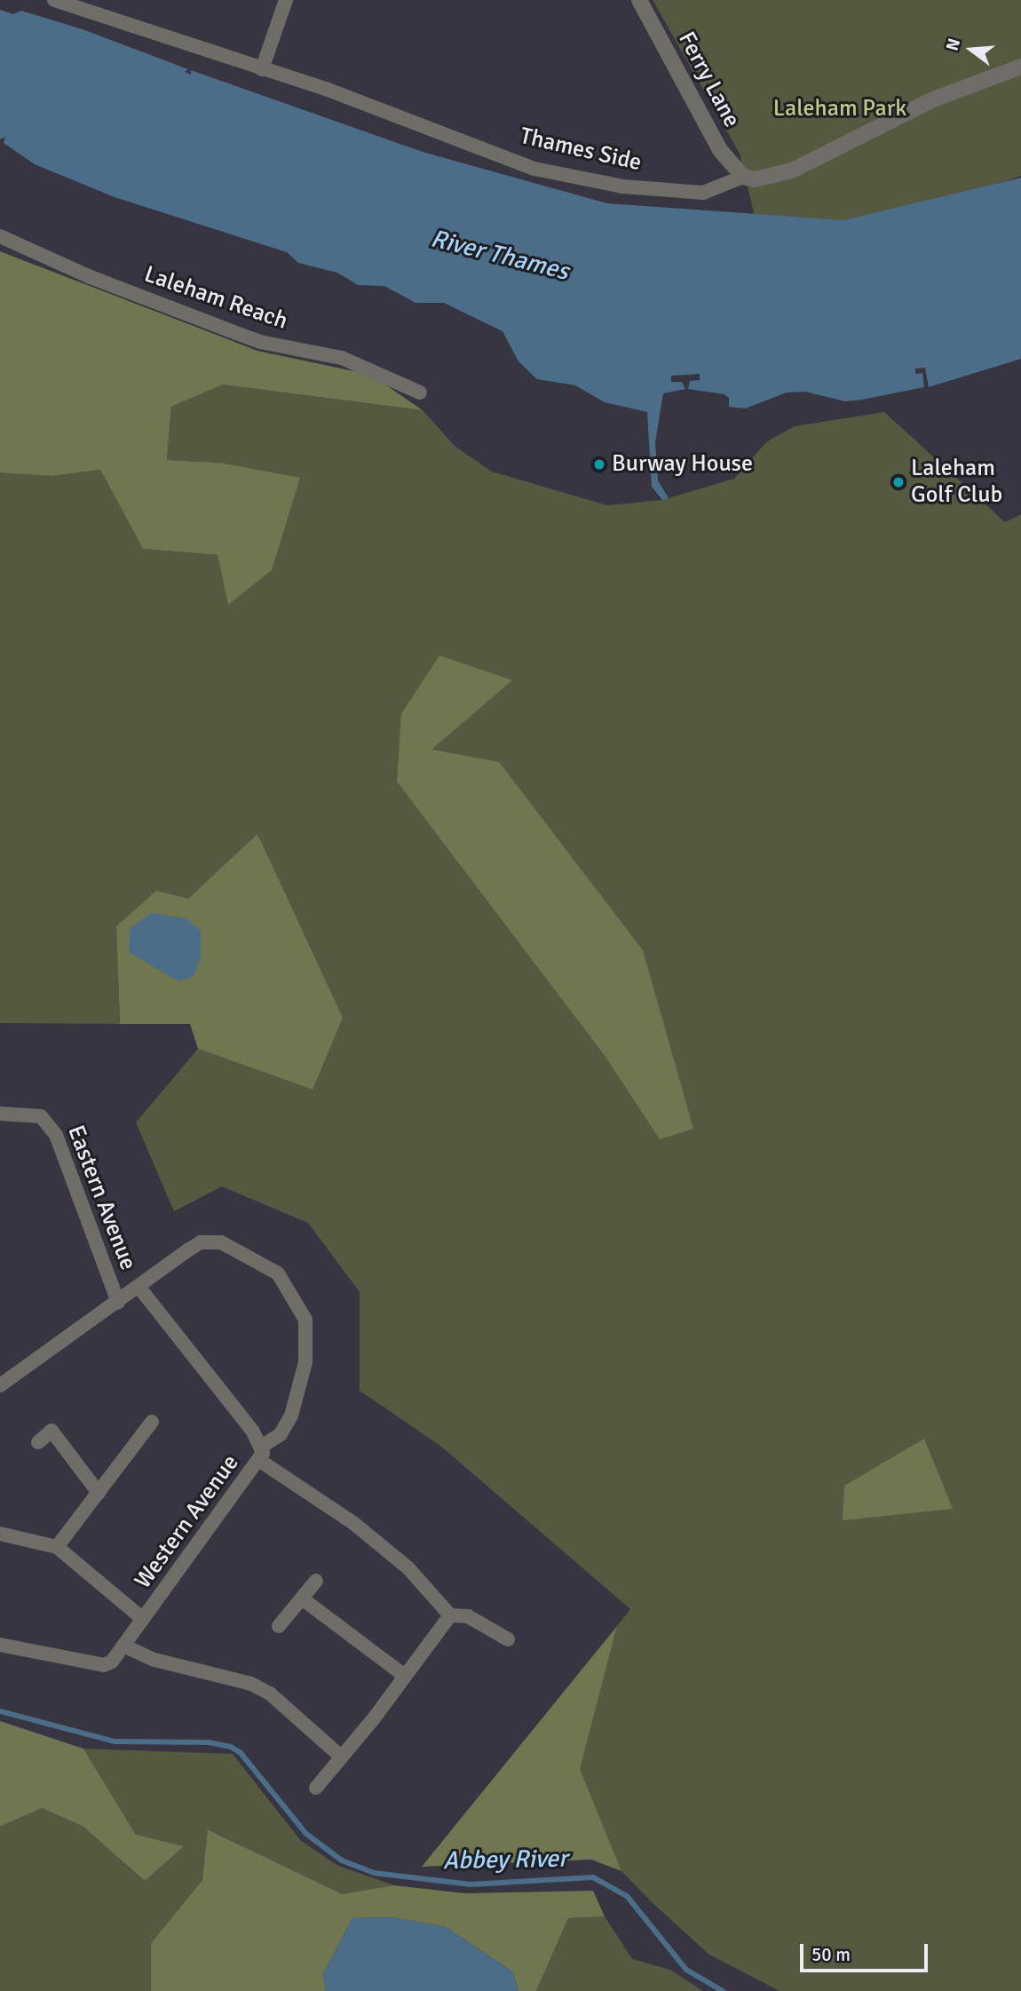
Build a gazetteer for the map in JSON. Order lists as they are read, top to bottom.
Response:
{
  "streets": {
    "street": [
      "Ferry Lane",
      "Thames Side",
      "Laleham Reach",
      "Eastern Avenue",
      "Western Avenue"
    ]
  },
  "crossings": [
    ["Ferry Lane", "Thames Side"]
  ],
  "water": ["River Thames", "Abbey River"],
  "parks": ["Laleham Park"],
  "places": ["Burway House", "Laleham Golf Club"],
  "scale_bar": "50 m",
  "north": "left"
}
